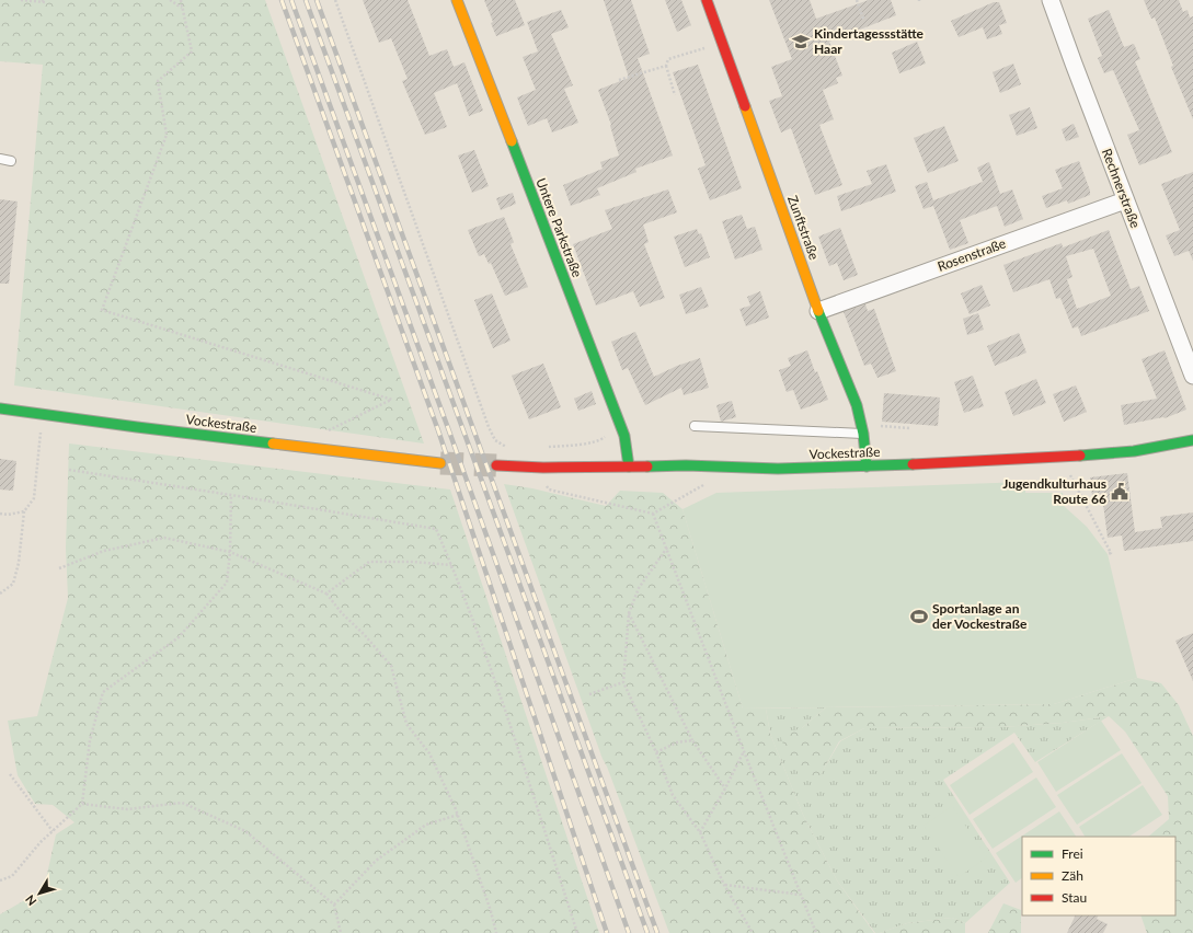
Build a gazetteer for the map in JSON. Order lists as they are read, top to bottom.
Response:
{
  "streets": {
    "main road": ["Untere Parkstraße", "Zunftstraße", "Vockestraße"],
    "street": ["Rechnerstraße", "Rosenstraße"]
  },
  "crossings": [
    ["Rechnerstraße", "Rosenstraße"],
    ["Untere Parkstraße", "Vockestraße"],
    ["Zunftstraße", "Rosenstraße"],
    ["Zunftstraße", "Vockestraße"]
  ],
  "places": {
    "school or university": ["Kindertagessstätte Haar"],
    "public building": ["Jugendkulturhaus Route 66"],
    "sports": ["Sportanlage an der Vockestraße"]
  },
  "legend": ["Frei", "Zäh", "Stau"],
  "north": "bottom left"
}
